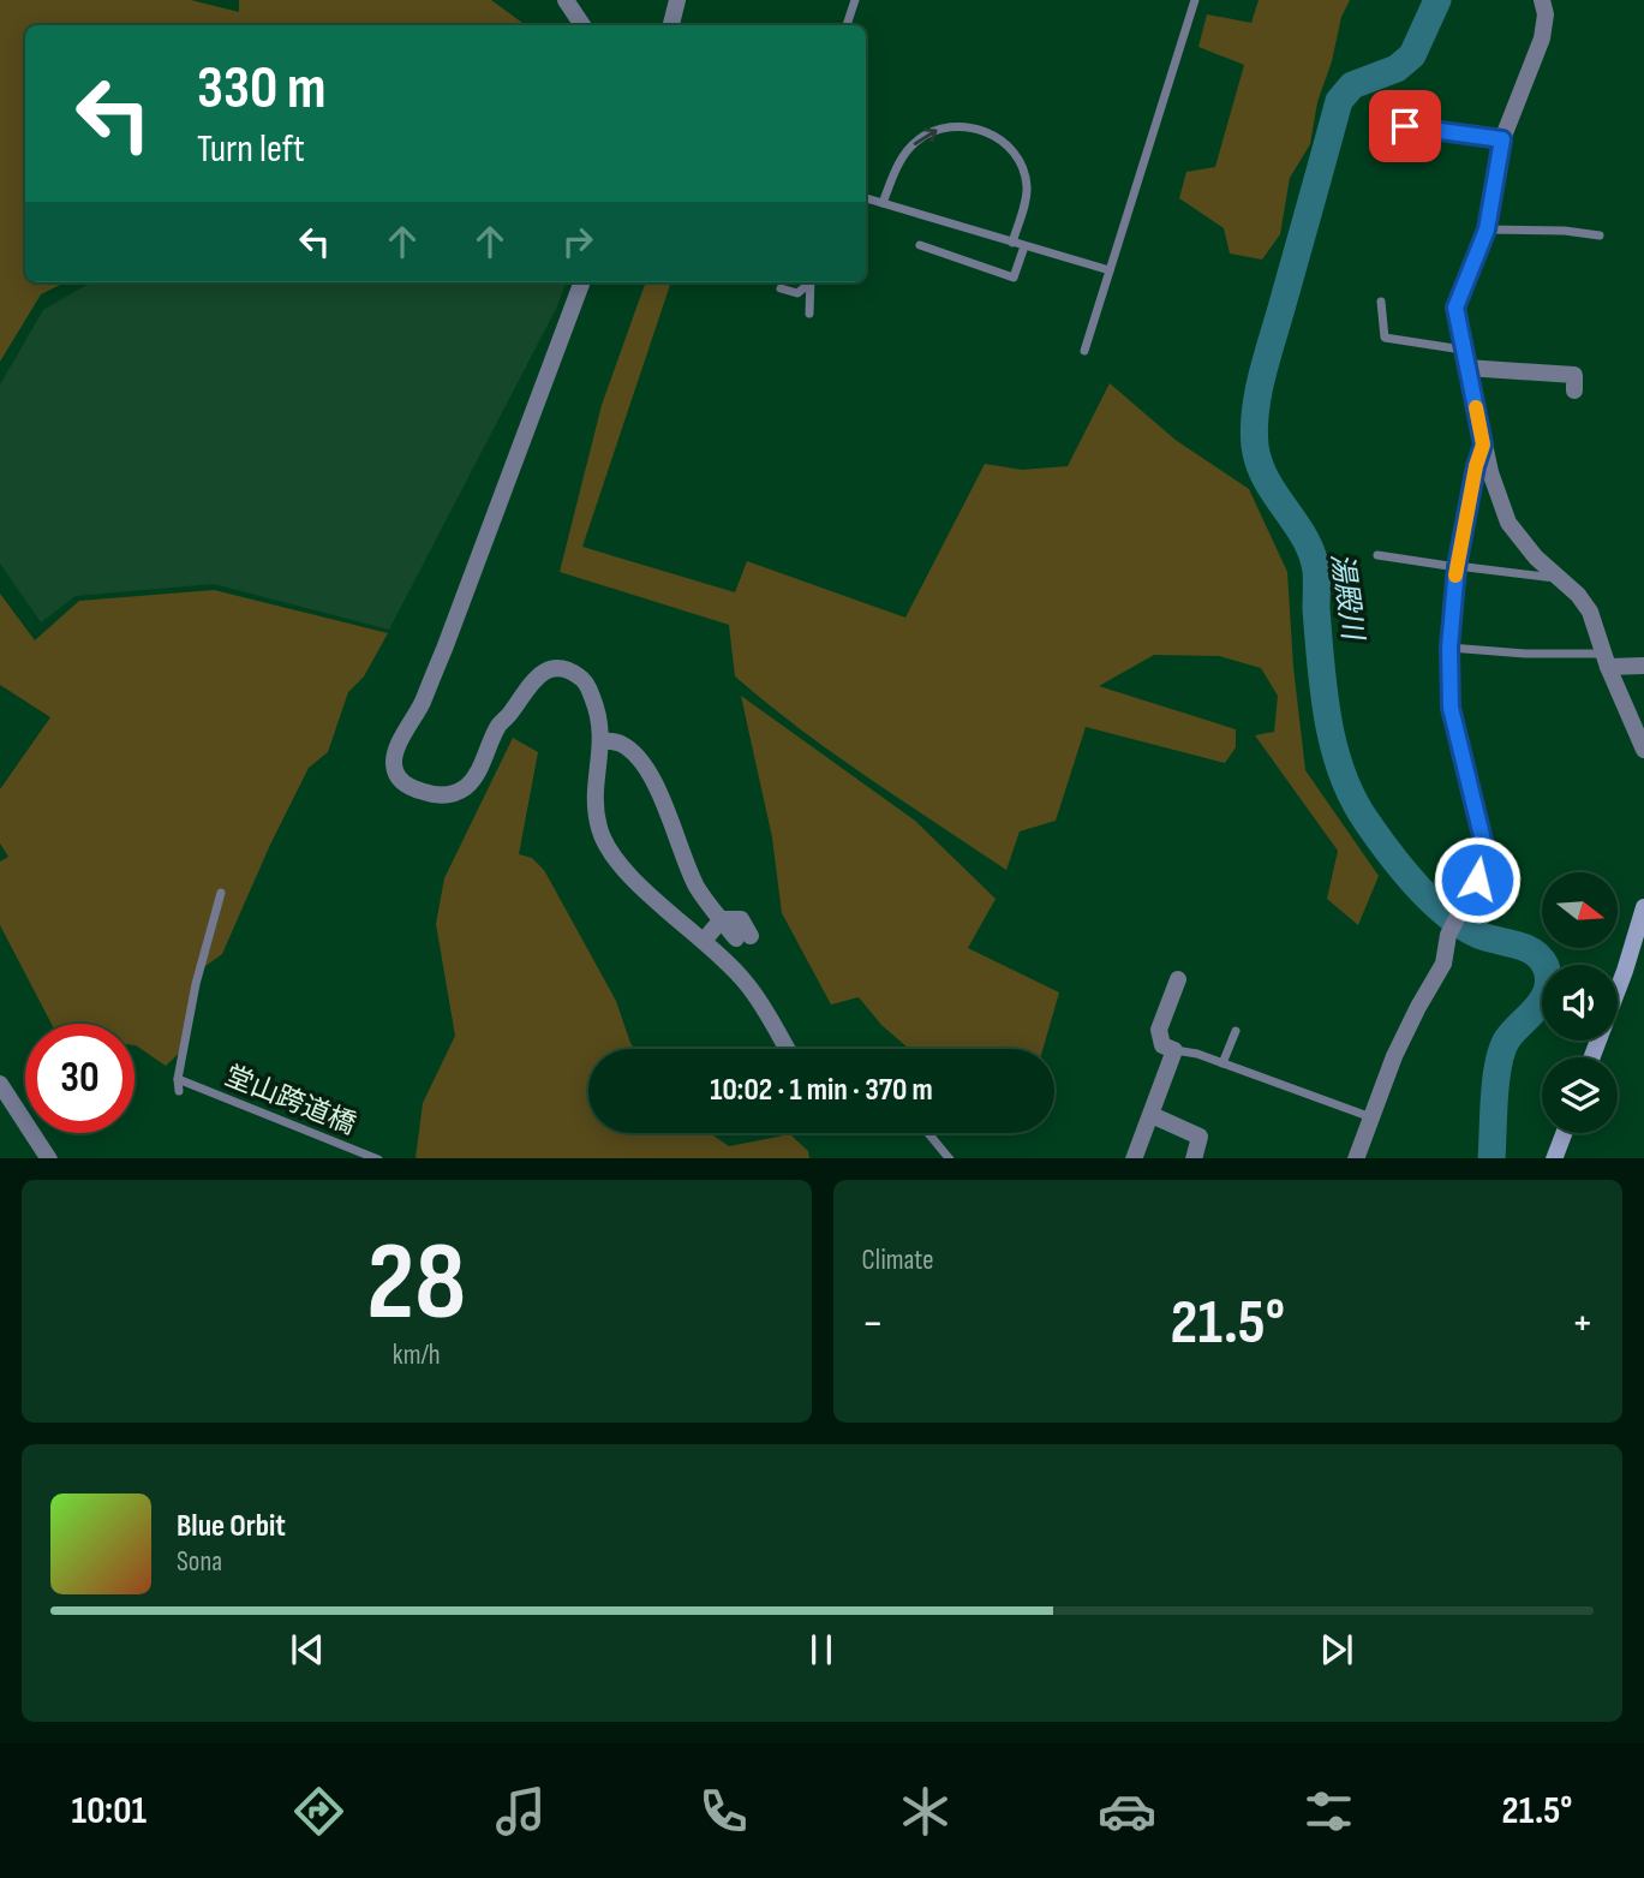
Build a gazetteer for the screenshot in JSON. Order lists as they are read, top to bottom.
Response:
{
  "streets": {
    "lane": ["堂山跨道橋"]
  },
  "water": ["湯殿川"],
  "north": "right",
  "page": {
    "turn": ["330 m", "Turn left"],
    "limit": "30",
    "trip": "10:02 · 1 min · 370 m",
    "tile": [
      ["28", "km/h"],
      "Climate"
    ],
    "heat": ["−", "21.5°", "+"],
    "song": ["Blue Orbit", "Sona"],
    "tabs": ["10:01", "21.5°"]
  }
}
